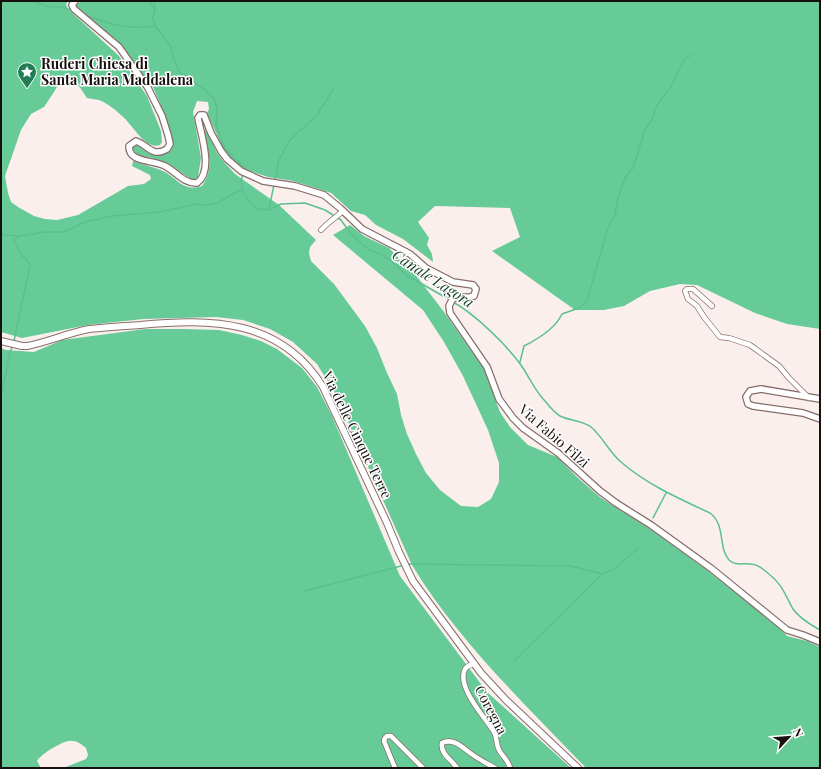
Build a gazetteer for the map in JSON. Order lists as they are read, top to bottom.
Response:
{
  "streets": {
    "main road": ["Via delle Cinque Terre"],
    "street": ["Via Fabio Filzi", "Coregna"]
  },
  "crossings": [
    ["Via delle Cinque Terre", "Coregna"]
  ],
  "water": ["Canale Lagora"],
  "places": {
    "place": ["Ruderi Chiesa di Santa Maria Maddalena"]
  },
  "north": "top right"
}
